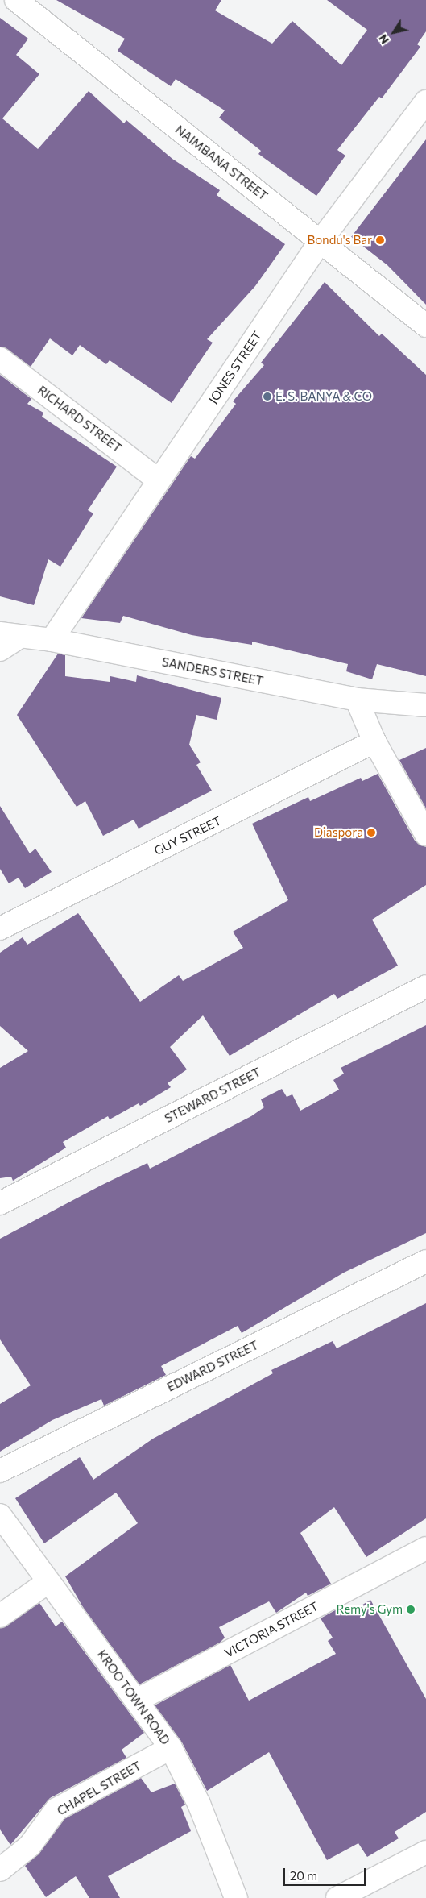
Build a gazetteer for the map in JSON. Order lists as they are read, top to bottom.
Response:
{
  "streets": {
    "street": [
      "NAIMBANA STREET",
      "JONES STREET",
      "RICHARD STREET",
      "SANDERS STREET",
      "GUY STREET",
      "STEWARD STREET",
      "EDWARD STREET",
      "VICTORIA STREET",
      "KROO TOWN ROAD",
      "CHAPEL STREET"
    ]
  },
  "crossings": [
    ["NAIMBANA STREET", "JONES STREET"],
    ["JONES STREET", "RICHARD STREET"],
    ["JONES STREET", "SANDERS STREET"],
    ["VICTORIA STREET", "KROO TOWN ROAD"],
    ["KROO TOWN ROAD", "CHAPEL STREET"]
  ],
  "places": [
    "Bondu's Bar",
    "E. S. BANYA & CO",
    "Diaspora",
    "Remy's Gym"
  ],
  "scale_bar": "20 m",
  "north": "bottom left"
}
